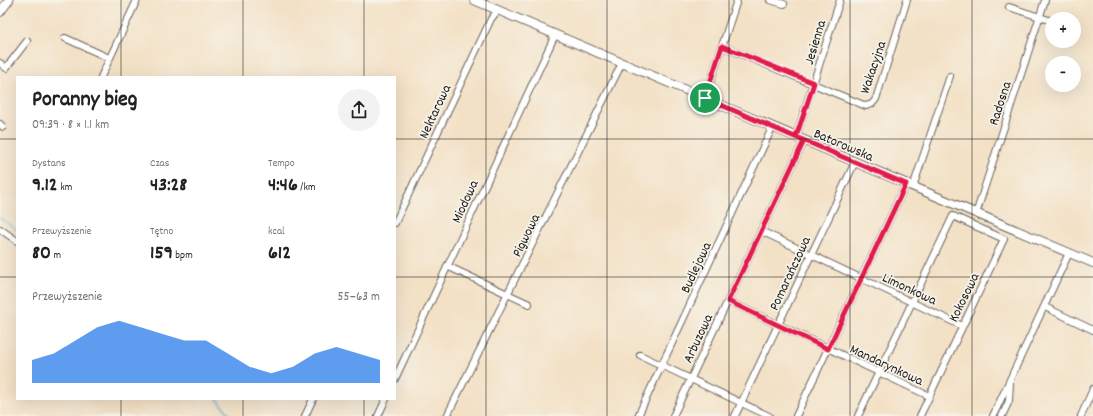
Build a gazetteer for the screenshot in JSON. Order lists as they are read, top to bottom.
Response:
{
  "streets": {
    "street": [
      "Jesienna",
      "Wakacyjna",
      "Radosna",
      "Nektarowa",
      "Batorowska",
      "Miodowa",
      "Pigwowa",
      "Budlejowa",
      "Pomarańczowa",
      "Limonkowa",
      "Kokosowa",
      "Arbuzowa",
      "Mandarynkowa"
    ]
  },
  "crossings": [
    ["Jesienna", "Wakacyjna"],
    ["Jesienna", "Batorowska"],
    ["Radosna", "Batorowska"],
    ["Nektarowa", "Batorowska"],
    ["Batorowska", "Miodowa"],
    ["Batorowska", "Pigwowa"],
    ["Batorowska", "Budlejowa"],
    ["Batorowska", "Pomarańczowa"],
    ["Batorowska", "Arbuzowa"],
    ["Pomarańczowa", "Limonkowa"],
    ["Pomarańczowa", "Mandarynkowa"],
    ["Limonkowa", "Kokosowa"],
    ["Limonkowa", "Arbuzowa"],
    ["Kokosowa", "Mandarynkowa"],
    ["Arbuzowa", "Mandarynkowa"]
  ],
  "page": {
    "map_buttons": ["+", "−"],
    "heading": ["Poranny bieg", "09:39 · 8 × 1.1 km"],
    "stats": [
      ["Dystans", "9.12 km"],
      ["Czas", "43:28"],
      ["Tempo", "4:46 /km"],
      ["Przewyższenie", "80 m"],
      ["Tętno", "159 bpm"],
      ["kcal", "612"]
    ],
    "chart": ["Przewyższenie", "55–63 m"]
  }
}
